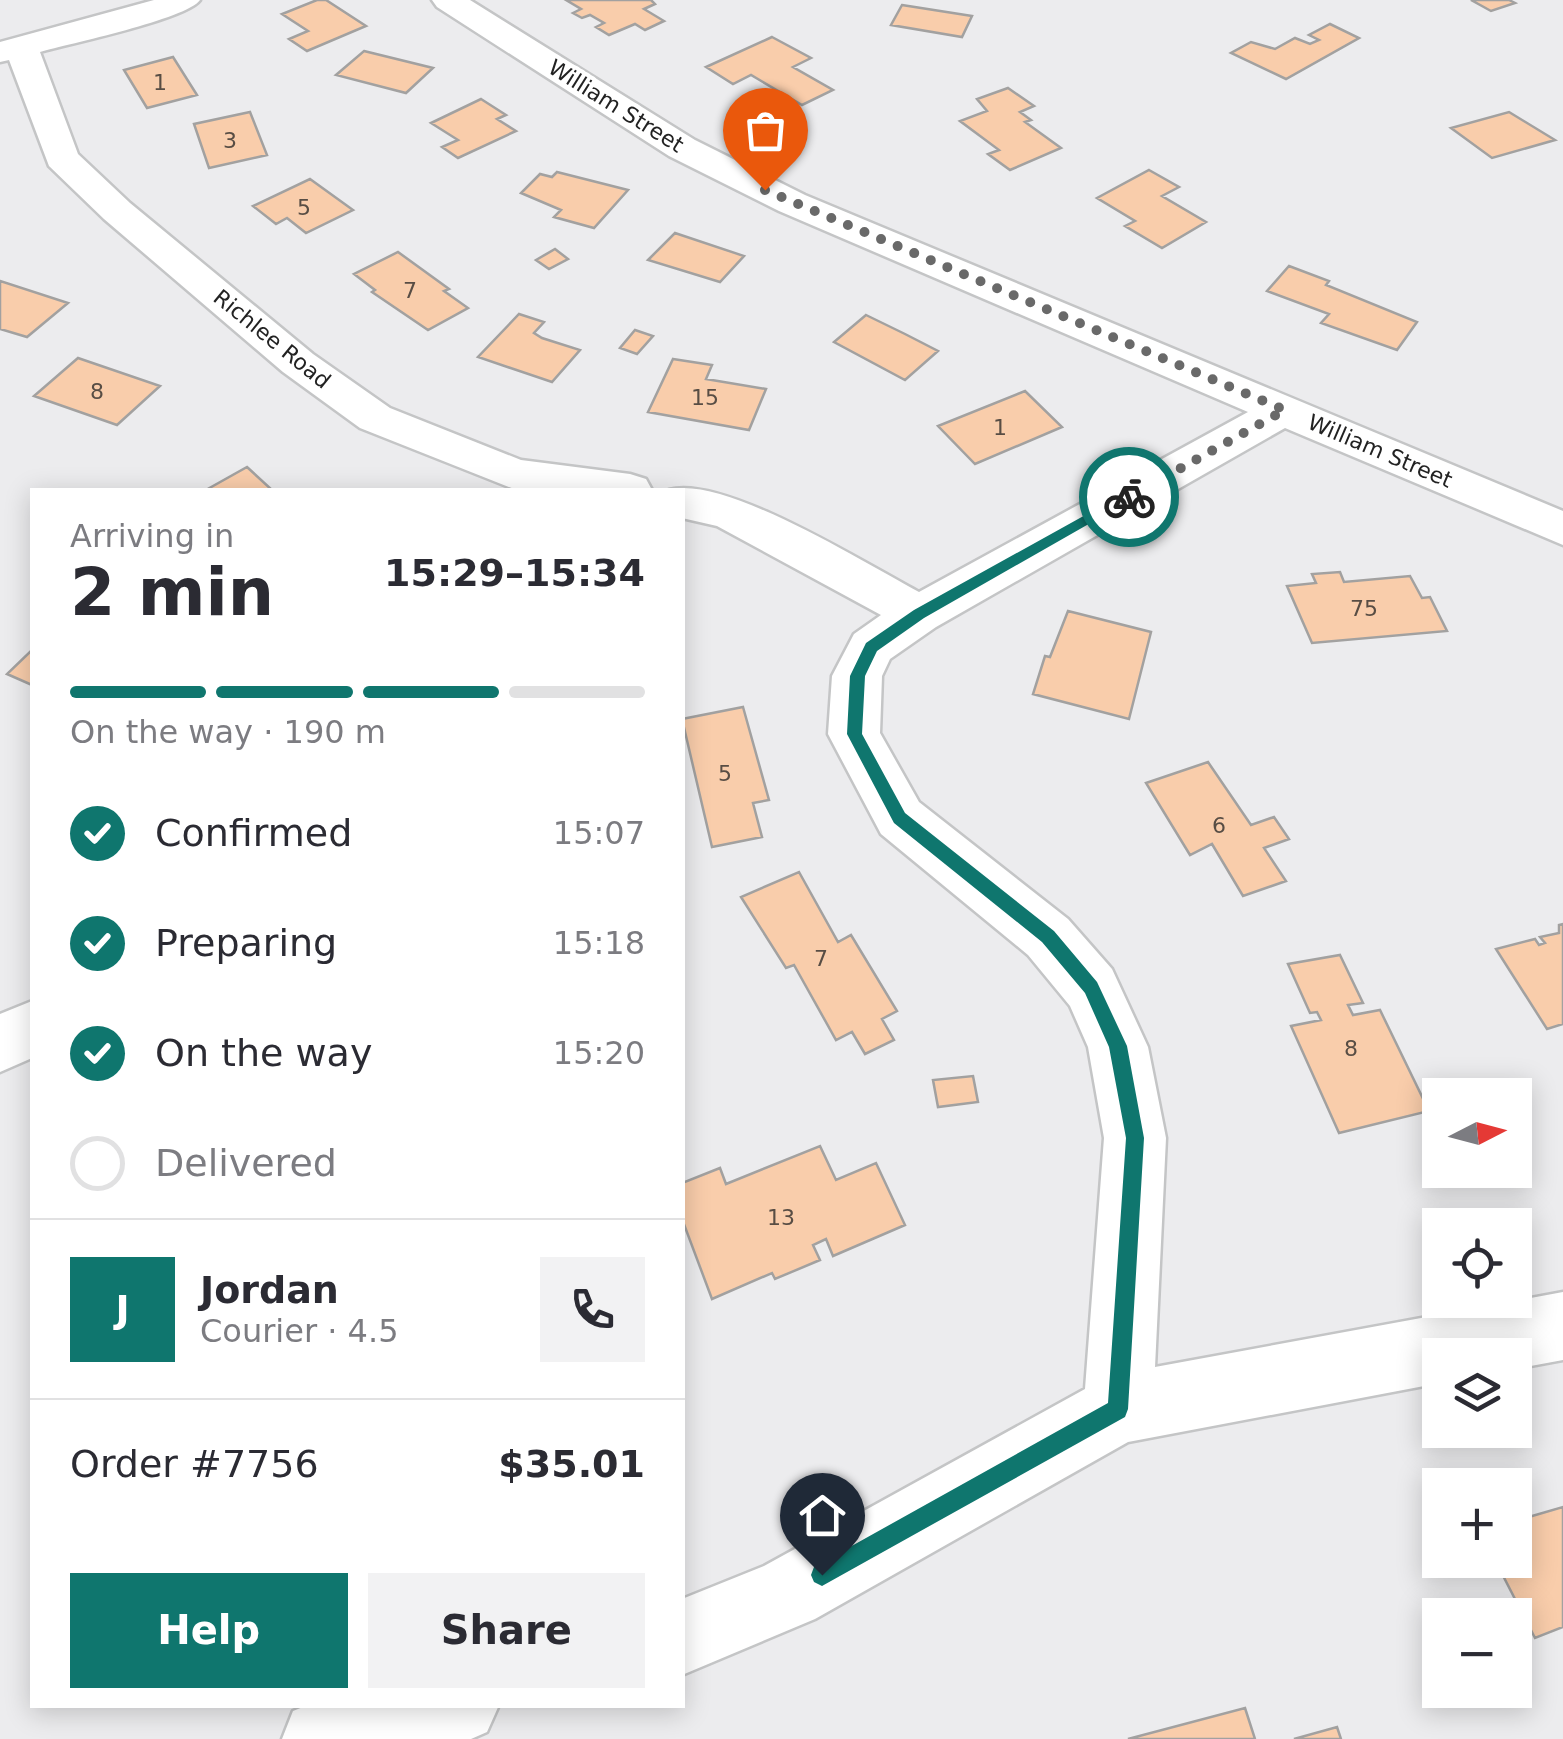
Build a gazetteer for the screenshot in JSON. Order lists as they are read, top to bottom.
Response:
{
  "streets": {
    "street": ["William Street", "Richlee Road"]
  },
  "house_numbers": [
    "1",
    "3",
    "5",
    "7",
    "8",
    "15",
    "1",
    "75",
    "5",
    "6",
    "7",
    "8",
    "13"
  ],
  "north": "right",
  "page": {
    "heading": ["2 min", "Arriving in", "15:29–15:34"],
    "panel": [
      "Jordan",
      "Courier · 4.5",
      "Order #7756",
      "$35.01"
    ],
    "bar": "On the way · 190 m",
    "list": [
      ["Confirmed", "15:07"],
      ["Preparing", "15:18"],
      ["On the way", "15:20"],
      "Delivered"
    ],
    "map_buttons": ["+", "−"],
    "round": "J",
    "buttons": ["Help", "Share"]
  }
}
